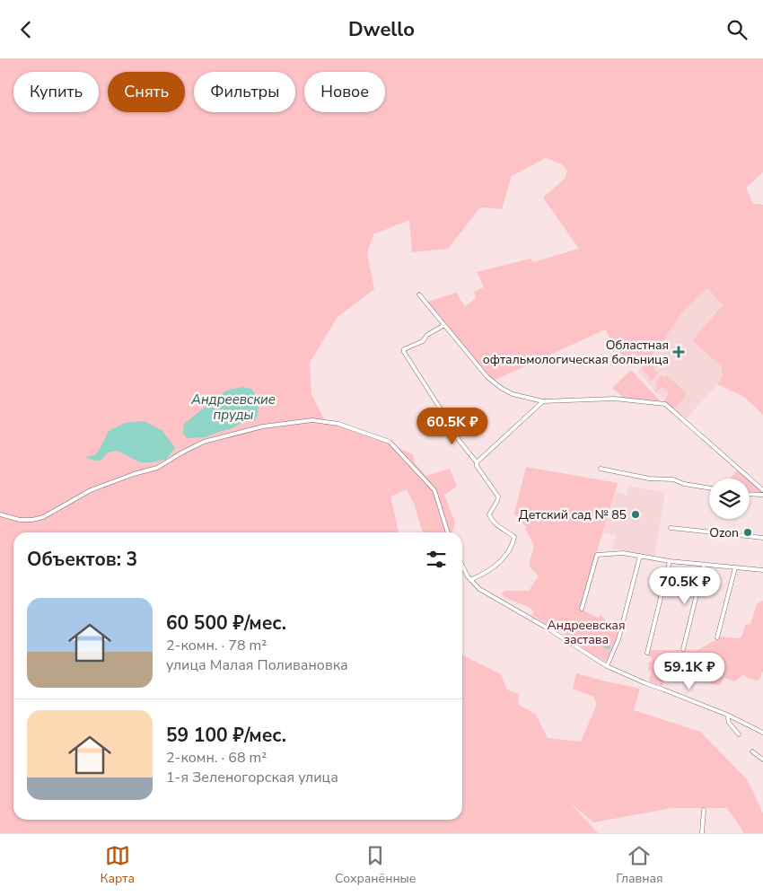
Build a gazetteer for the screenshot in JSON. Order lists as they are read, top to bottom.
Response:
{
  "water": ["Андреевские пруды"],
  "parks": ["Андреевская застава"],
  "places": {
    "health": ["Областная офтальмологическая больница"],
    "other": ["Детский сад № 85", "Ozon"]
  },
  "page": {
    "header": "Dwello",
    "chip": [
      "Купить",
      "Снять",
      "Фильтры",
      "Новое"
    ],
    "price": ["60.5K ₽", "70.5K ₽", "59.1K ₽"],
    "heading": "Объектов: 3",
    "list": [
      {
        "name": "60 500 ₽/мес.",
        "note": "2-комн. · 78 m² · улица Малая Поливановка"
      },
      {
        "name": "59 100 ₽/мес.",
        "note": "2-комн. · 68 m² · 1-я Зеленогорская улица"
      }
    ],
    "tabs": ["Карта", "Сохранённые", "Главная"]
  }
}
